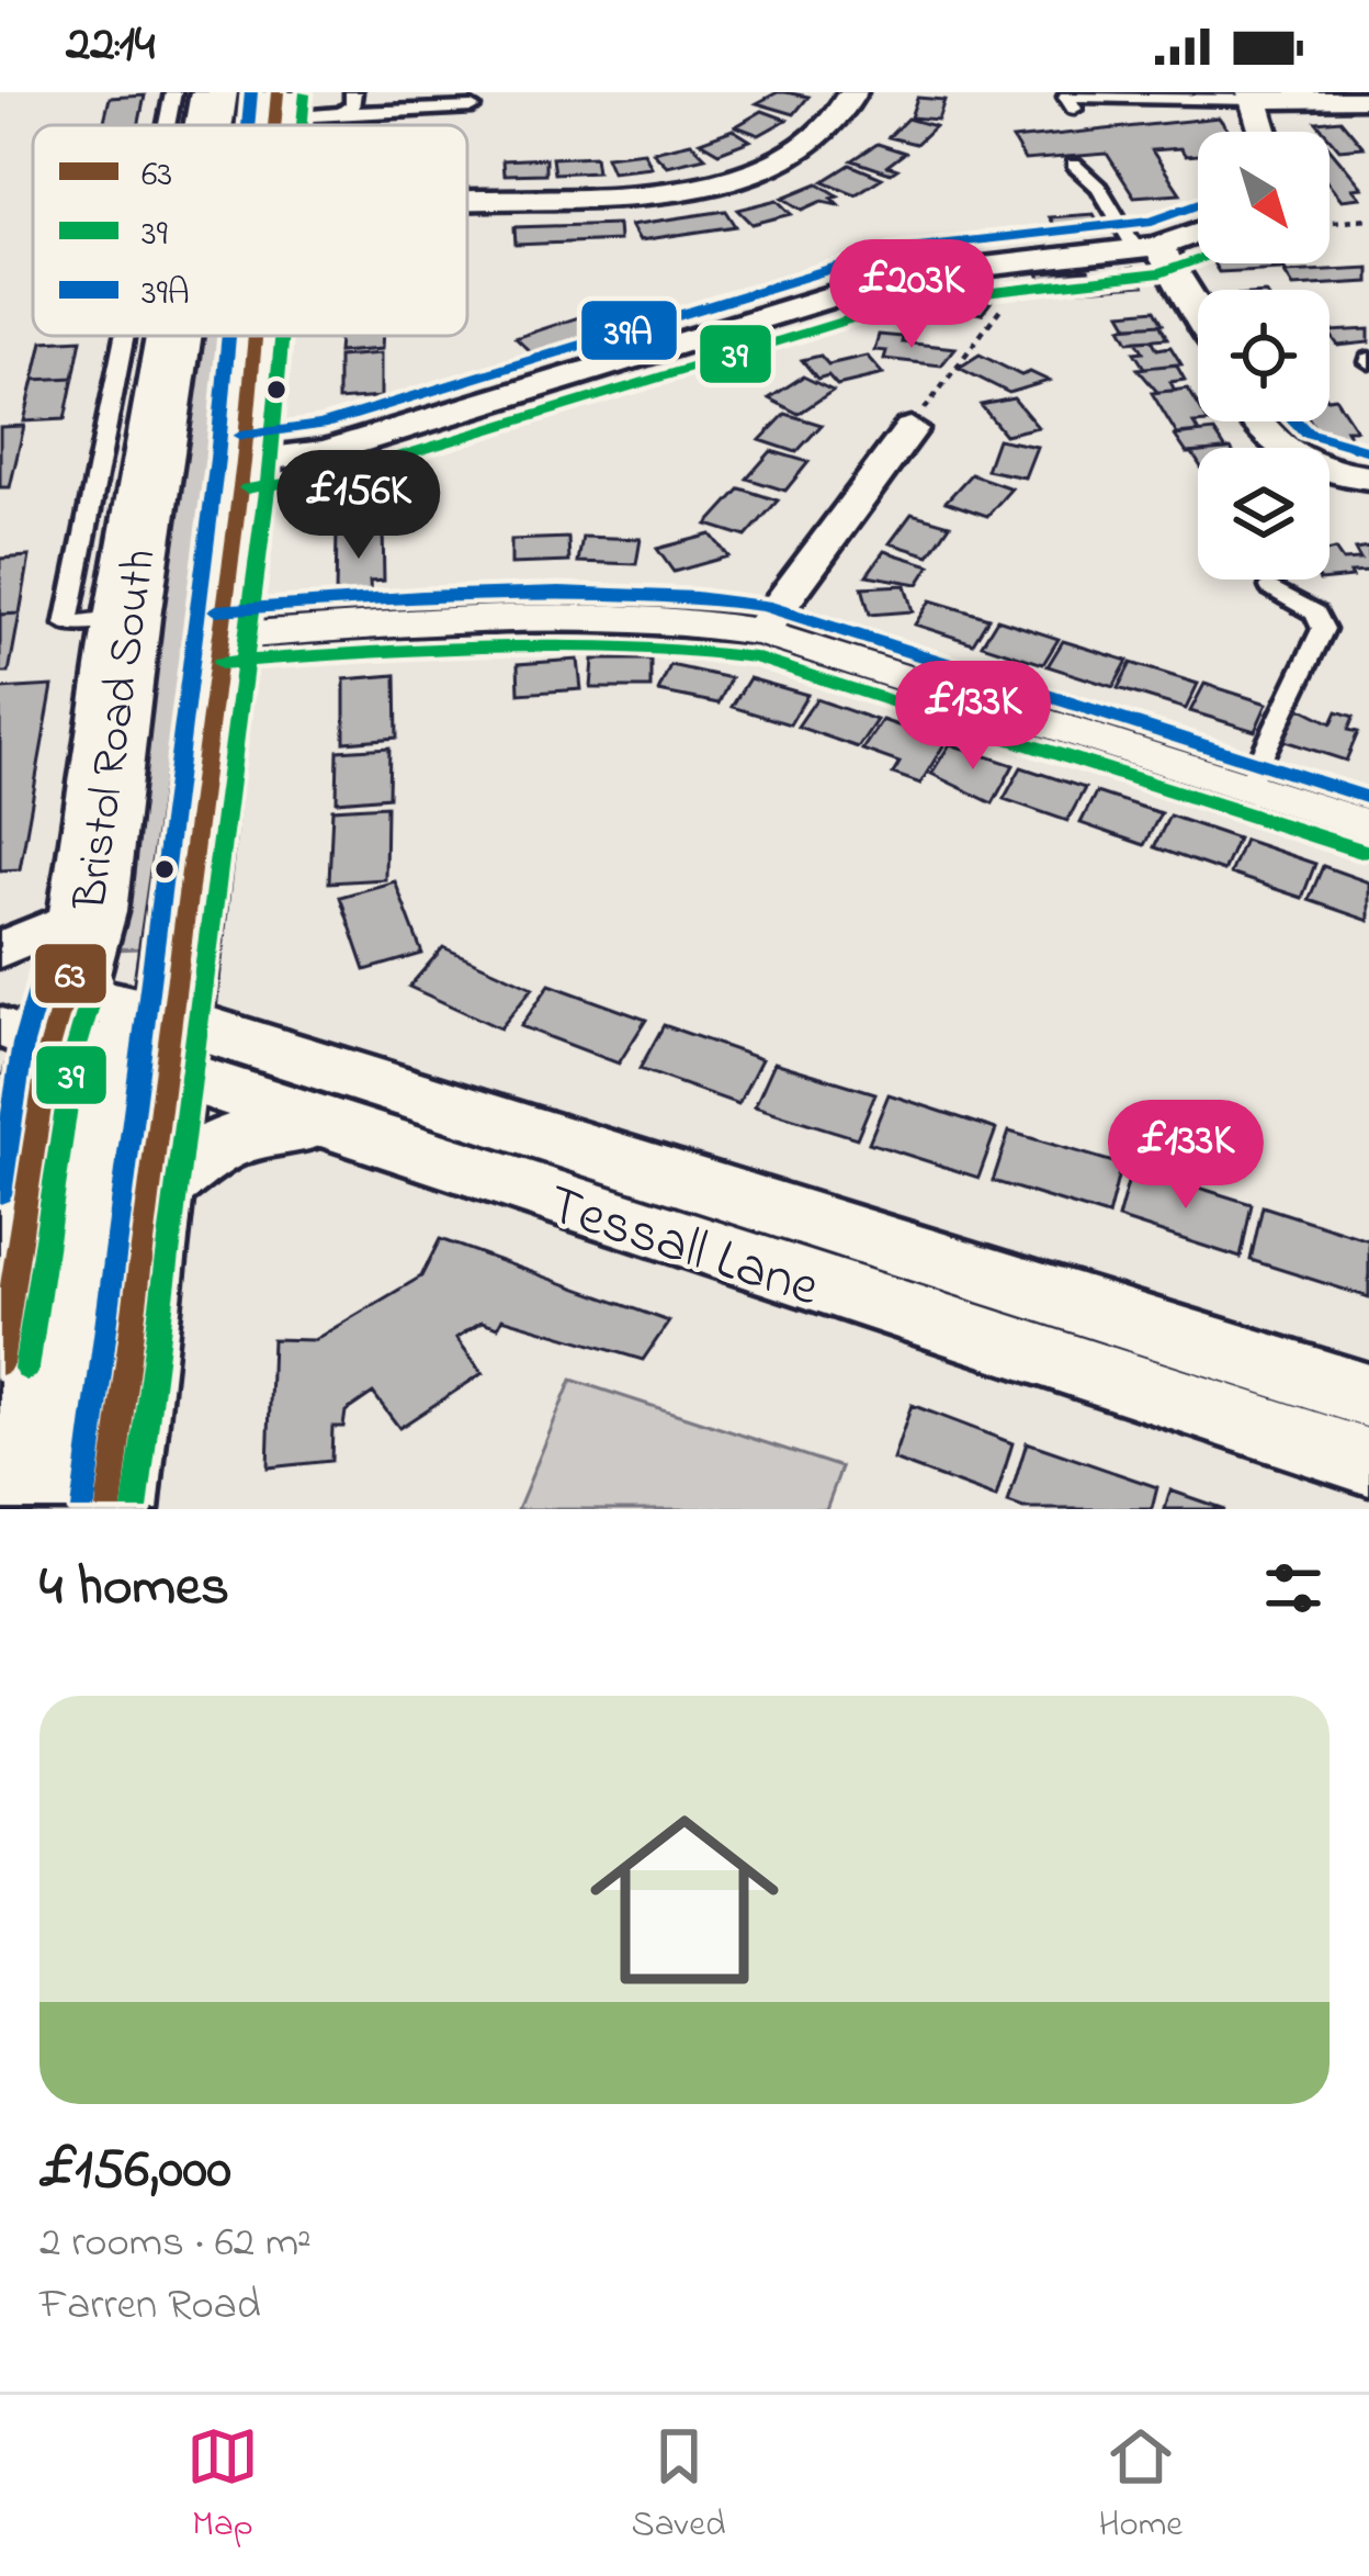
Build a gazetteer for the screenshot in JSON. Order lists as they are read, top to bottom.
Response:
{
  "streets": {
    "highway": ["Bristol Road South"],
    "street": ["Tessall Lane"]
  },
  "crossings": [
    ["Bristol Road South", "Tessall Lane"]
  ],
  "lines": ["transit line 63", "transit line 39A", "transit line 39"],
  "legend": ["63", "39", "39A"],
  "north": "bottom right",
  "page": {
    "status": "22:14",
    "price": [
      "£203K",
      "£156K",
      "£133K",
      "£133K"
    ],
    "heading": "4 homes",
    "list": [
      {
        "name": "£156,000",
        "note": "2 rooms · 62 m² · Farren Road"
      }
    ],
    "tabs": ["Map", "Saved", "Home"]
  }
}
